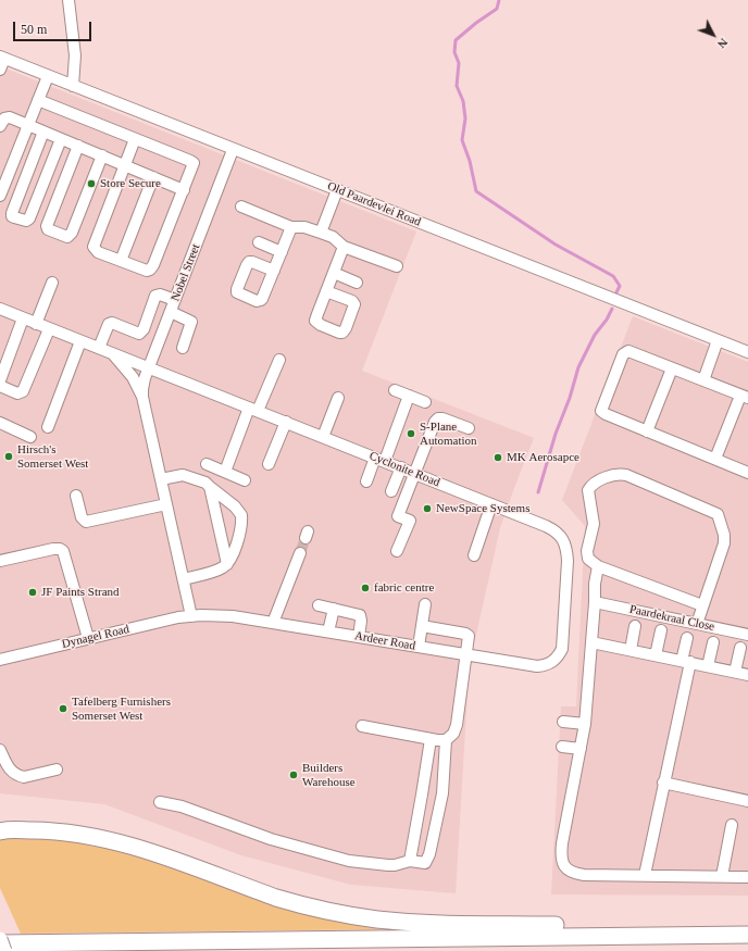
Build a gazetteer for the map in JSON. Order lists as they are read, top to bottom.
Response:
{
  "streets": {
    "street": [
      "Old Paardevlei Road",
      "Nobel Street",
      "Cyclonite Road",
      "Paardekraal Close",
      "Dynagel Road",
      "Ardeer Road"
    ]
  },
  "crossings": [
    ["Old Paardevlei Road", "Nobel Street"],
    ["Nobel Street", "Cyclonite Road"],
    ["Nobel Street", "Dynagel Road"],
    ["Nobel Street", "Ardeer Road"],
    ["Cyclonite Road", "Ardeer Road"],
    ["Dynagel Road", "Ardeer Road"]
  ],
  "places": [
    "Store Secure",
    "S-Plane Automation",
    "Hirsch's Somerset West",
    "MK Aerosapce",
    "NewSpace Systems",
    "fabric centre",
    "JF Paints Strand",
    "Tafelberg Furnishers Somerset West",
    "Builders Warehouse"
  ],
  "scale_bar": "50 m",
  "north": "bottom right"
}
